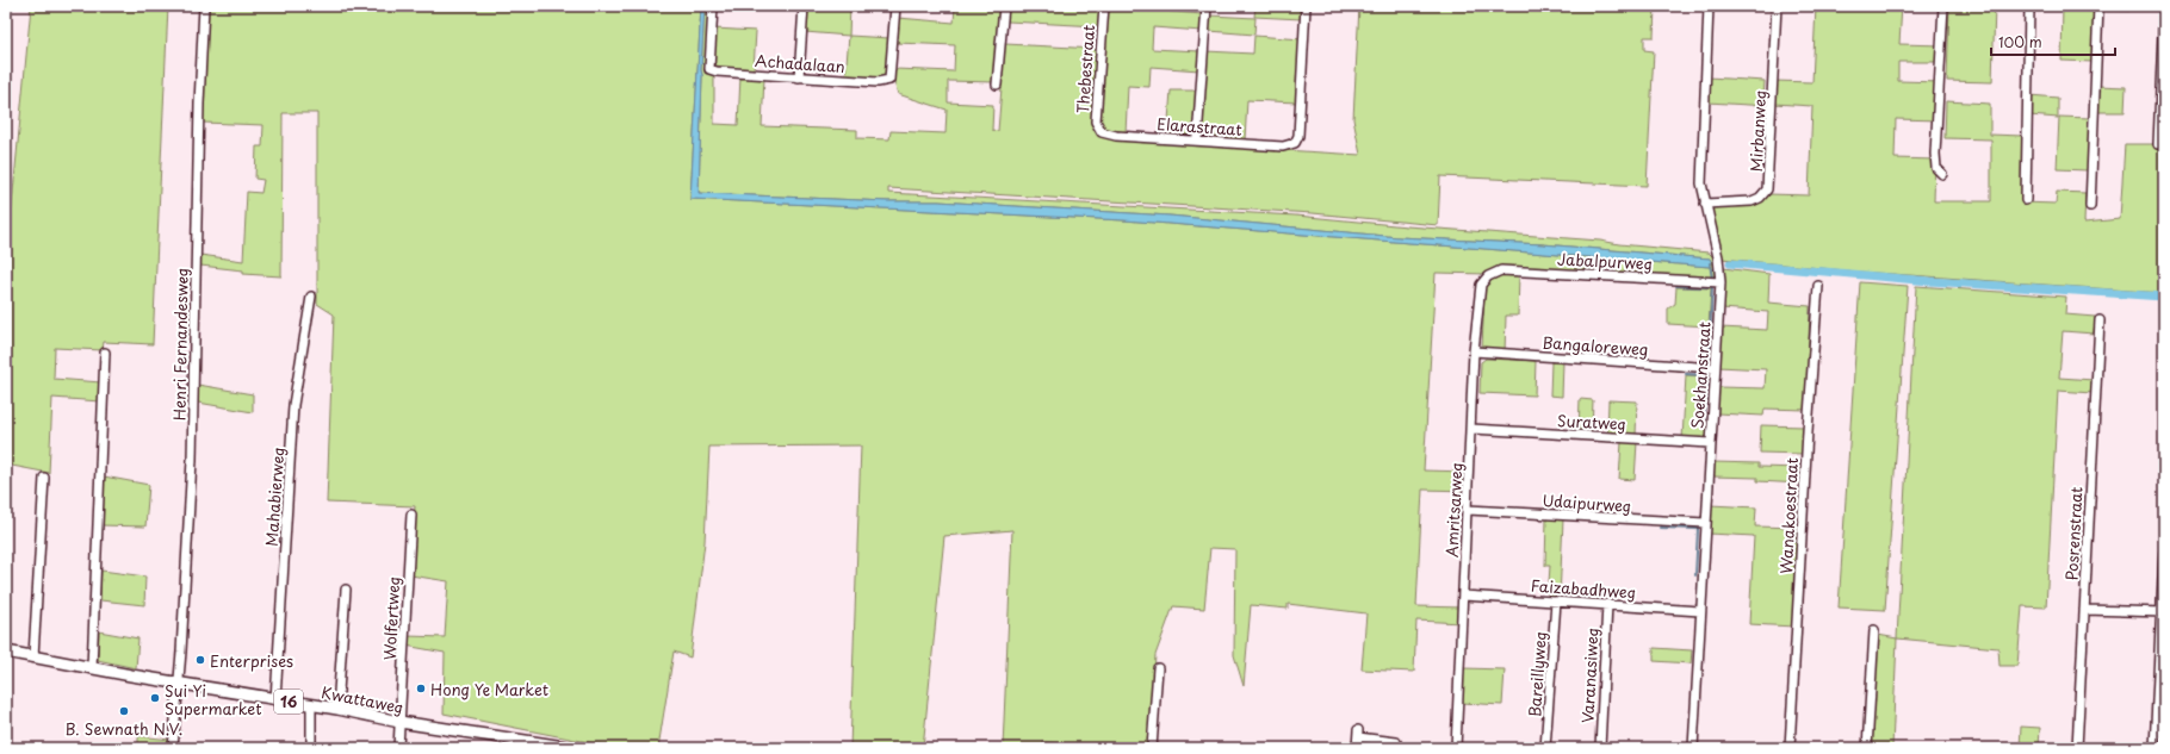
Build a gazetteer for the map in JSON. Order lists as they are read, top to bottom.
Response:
{
  "streets": {
    "main road": ["Kwattaweg", "16"],
    "street": [
      "Achadalaan",
      "Thebestraat",
      "Elarastraat",
      "Mirbanweg",
      "Jabalpurweg",
      "Henri Fernandesweg",
      "Bangaloreweg",
      "Soekhanstraat",
      "Suratweg",
      "Mahabierweg",
      "Udaipurweg",
      "Amritsarweg",
      "Wanakoestraat",
      "Posrenstraat",
      "Faizabadhweg",
      "Wolfertweg",
      "Bareillyweg",
      "Varanasiweg"
    ]
  },
  "crossings": [
    ["Thebestraat", "Elarastraat"],
    ["Mirbanweg", "Soekhanstraat"],
    ["Jabalpurweg", "Soekhanstraat"],
    ["Jabalpurweg", "Amritsarweg"],
    ["Henri Fernandesweg", "Kwattaweg"],
    ["Bangaloreweg", "Soekhanstraat"],
    ["Bangaloreweg", "Amritsarweg"],
    ["Soekhanstraat", "Suratweg"],
    ["Soekhanstraat", "Udaipurweg"],
    ["Soekhanstraat", "Faizabadhweg"],
    ["Suratweg", "Amritsarweg"],
    ["Mahabierweg", "Kwattaweg"],
    ["Udaipurweg", "Amritsarweg"],
    ["Amritsarweg", "Faizabadhweg"],
    ["Faizabadhweg", "Bareillyweg"],
    ["Faizabadhweg", "Varanasiweg"],
    ["Wolfertweg", "Kwattaweg"]
  ],
  "places": [
    "Enterprises",
    "Hong Ye Market",
    "Sui Yi Supermarket",
    "B. Sewnath N.V."
  ],
  "scale_bar": "100 m"
}
